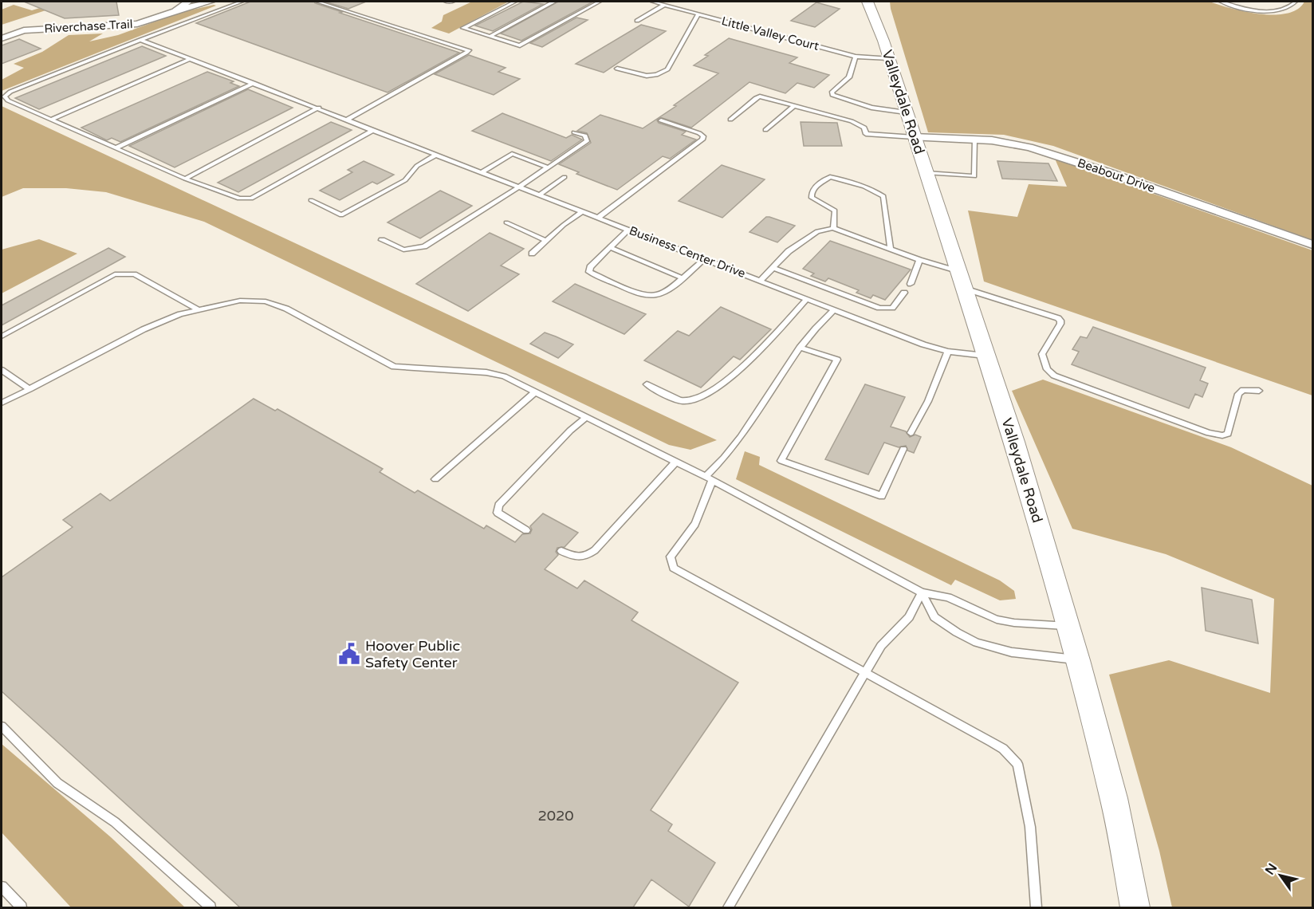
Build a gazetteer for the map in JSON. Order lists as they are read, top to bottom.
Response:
{
  "streets": {
    "main road": ["Valleydale Road"],
    "street": ["Riverchase Trail", "Beabout Drive"],
    "lane": ["Little Valley Court", "Business Center Drive"]
  },
  "crossings": [
    ["Little Valley Court", "Valleydale Road"],
    ["Valleydale Road", "Beabout Drive"],
    ["Valleydale Road", "Business Center Drive"]
  ],
  "places": {
    "public building": ["Hoover Public Safety Center"]
  },
  "house_numbers": ["2020"],
  "north": "top left"
}
